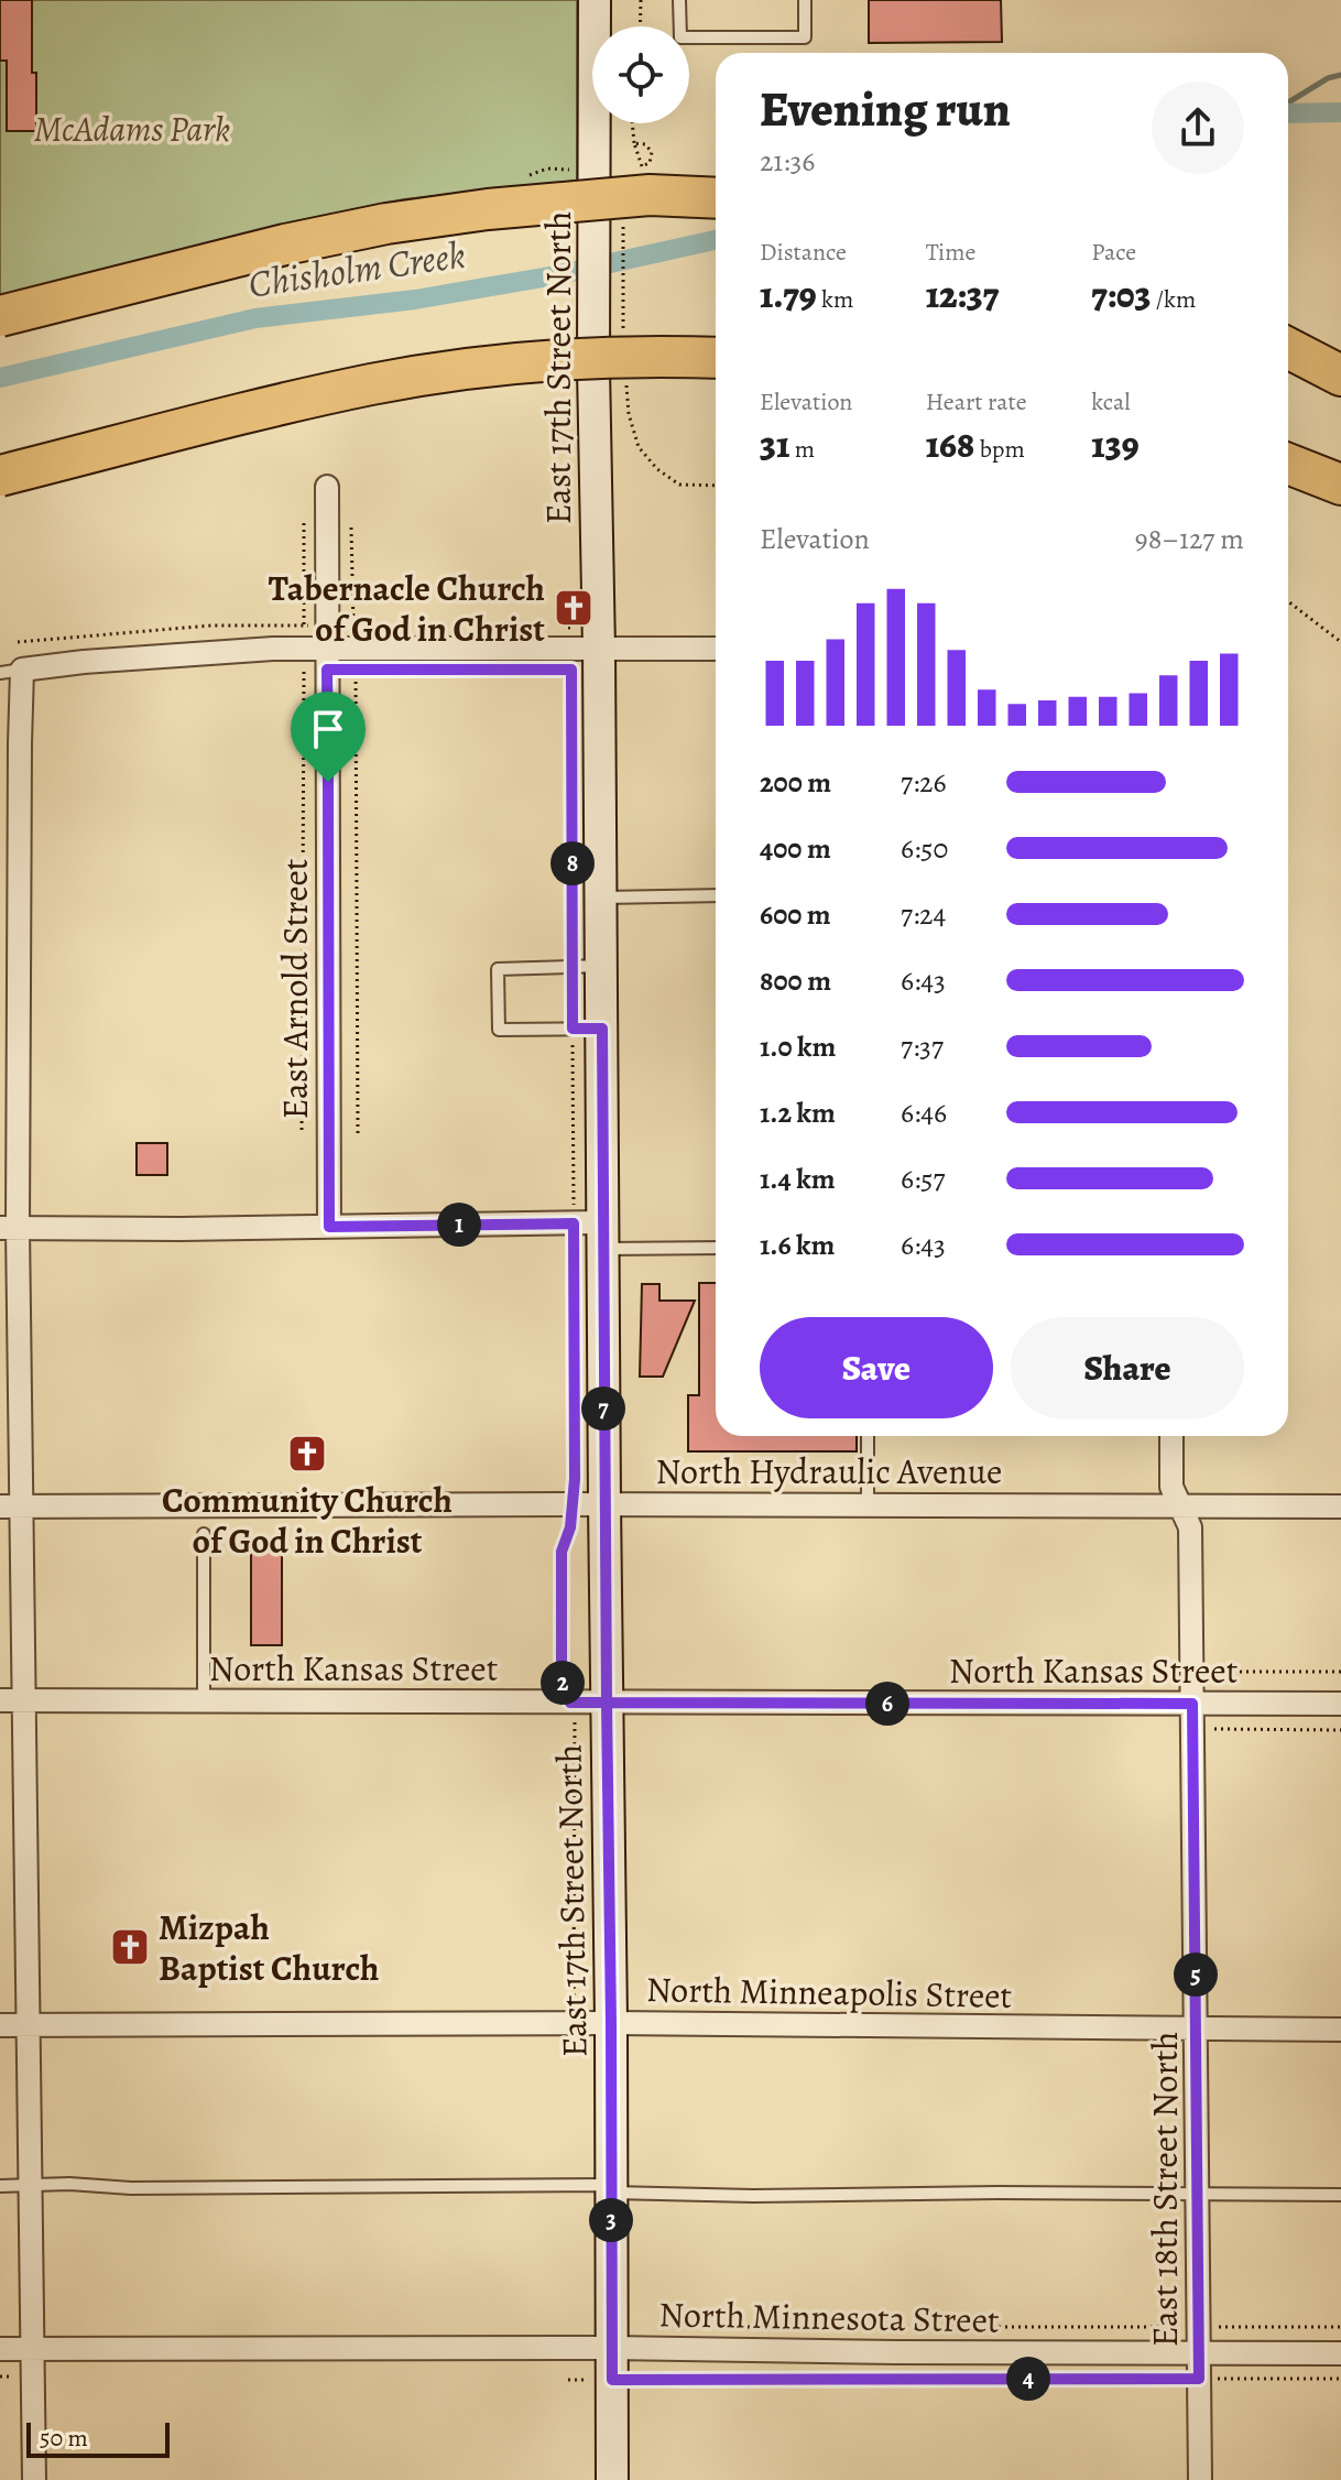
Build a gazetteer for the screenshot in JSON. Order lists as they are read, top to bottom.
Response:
{
  "streets": {
    "street": [
      "East 17th Street North",
      "East Arnold Street",
      "North Hydraulic Avenue",
      "North Kansas Street",
      "North Minneapolis Street",
      "East 18th Street North",
      "North Minnesota Street"
    ]
  },
  "crossings": [
    ["East 17th Street North", "North Hydraulic Avenue"],
    ["East 17th Street North", "North Kansas Street"],
    ["East 17th Street North", "North Minneapolis Street"],
    ["East 17th Street North", "North Minnesota Street"],
    ["North Hydraulic Avenue", "East 18th Street North"],
    ["North Kansas Street", "East 18th Street North"],
    ["North Minneapolis Street", "East 18th Street North"],
    ["East 18th Street North", "North Minnesota Street"]
  ],
  "water": ["Chisholm Creek"],
  "parks": ["McAdams Park"],
  "places": {
    "church": ["Tabernacle Church of God in Christ", "Community Church of God in Christ", "Mizpah Baptist Church"]
  },
  "scale_bar": "50 m",
  "page": {
    "heading": ["Evening run", "21:36"],
    "stats": [
      ["Distance", "1.79 km"],
      ["Time", "12:37"],
      ["Pace", "7:03 /km"],
      ["Elevation", "31 m"],
      ["Heart rate", "168 bpm"],
      ["kcal", "139"]
    ],
    "chart": ["Elevation", "98–127 m"],
    "list": [
      {
        "name": "200 m",
        "note": "7:26"
      },
      {
        "name": "400 m",
        "note": "6:50"
      },
      {
        "name": "600 m",
        "note": "7:24"
      },
      {
        "name": "800 m",
        "note": "6:43"
      },
      {
        "name": "1.0 km",
        "note": "7:37"
      },
      {
        "name": "1.2 km",
        "note": "6:46"
      },
      {
        "name": "1.4 km",
        "note": "6:57"
      },
      {
        "name": "1.6 km",
        "note": "6:43"
      }
    ],
    "pins": [
      "8",
      "1",
      "7",
      "2",
      "6",
      "5",
      "3",
      "4"
    ],
    "buttons": ["Save", "Share"],
    "scale": "50 m"
  }
}
